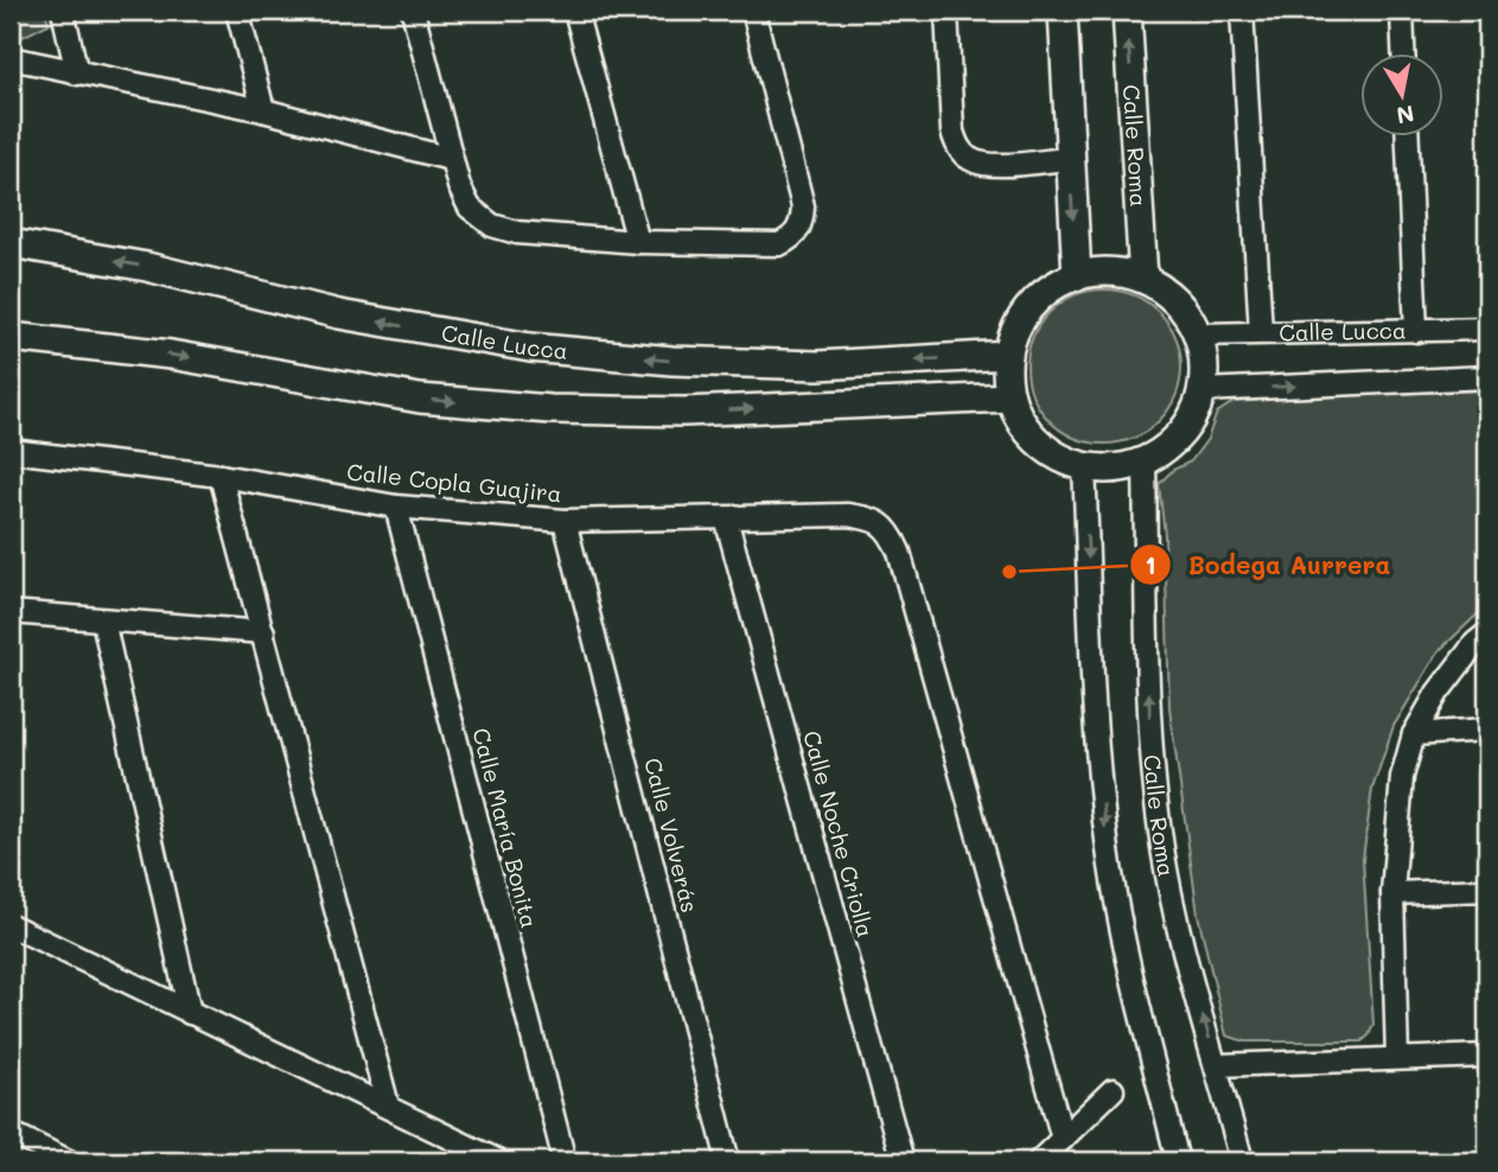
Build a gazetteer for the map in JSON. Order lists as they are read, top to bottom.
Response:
{
  "streets": {
    "street": [
      "Calle Roma",
      "Calle Lucca",
      "Calle Copla Guajira",
      "Calle María Bonita",
      "Calle Noche Criolla",
      "Calle Volverás"
    ]
  },
  "crossings": [
    ["Calle Roma", "Calle Lucca"],
    ["Calle Copla Guajira", "Calle María Bonita"],
    ["Calle Copla Guajira", "Calle Noche Criolla"],
    ["Calle Copla Guajira", "Calle Volverás"]
  ],
  "places": ["Bodega Aurrera"],
  "north": "bottom"
}
